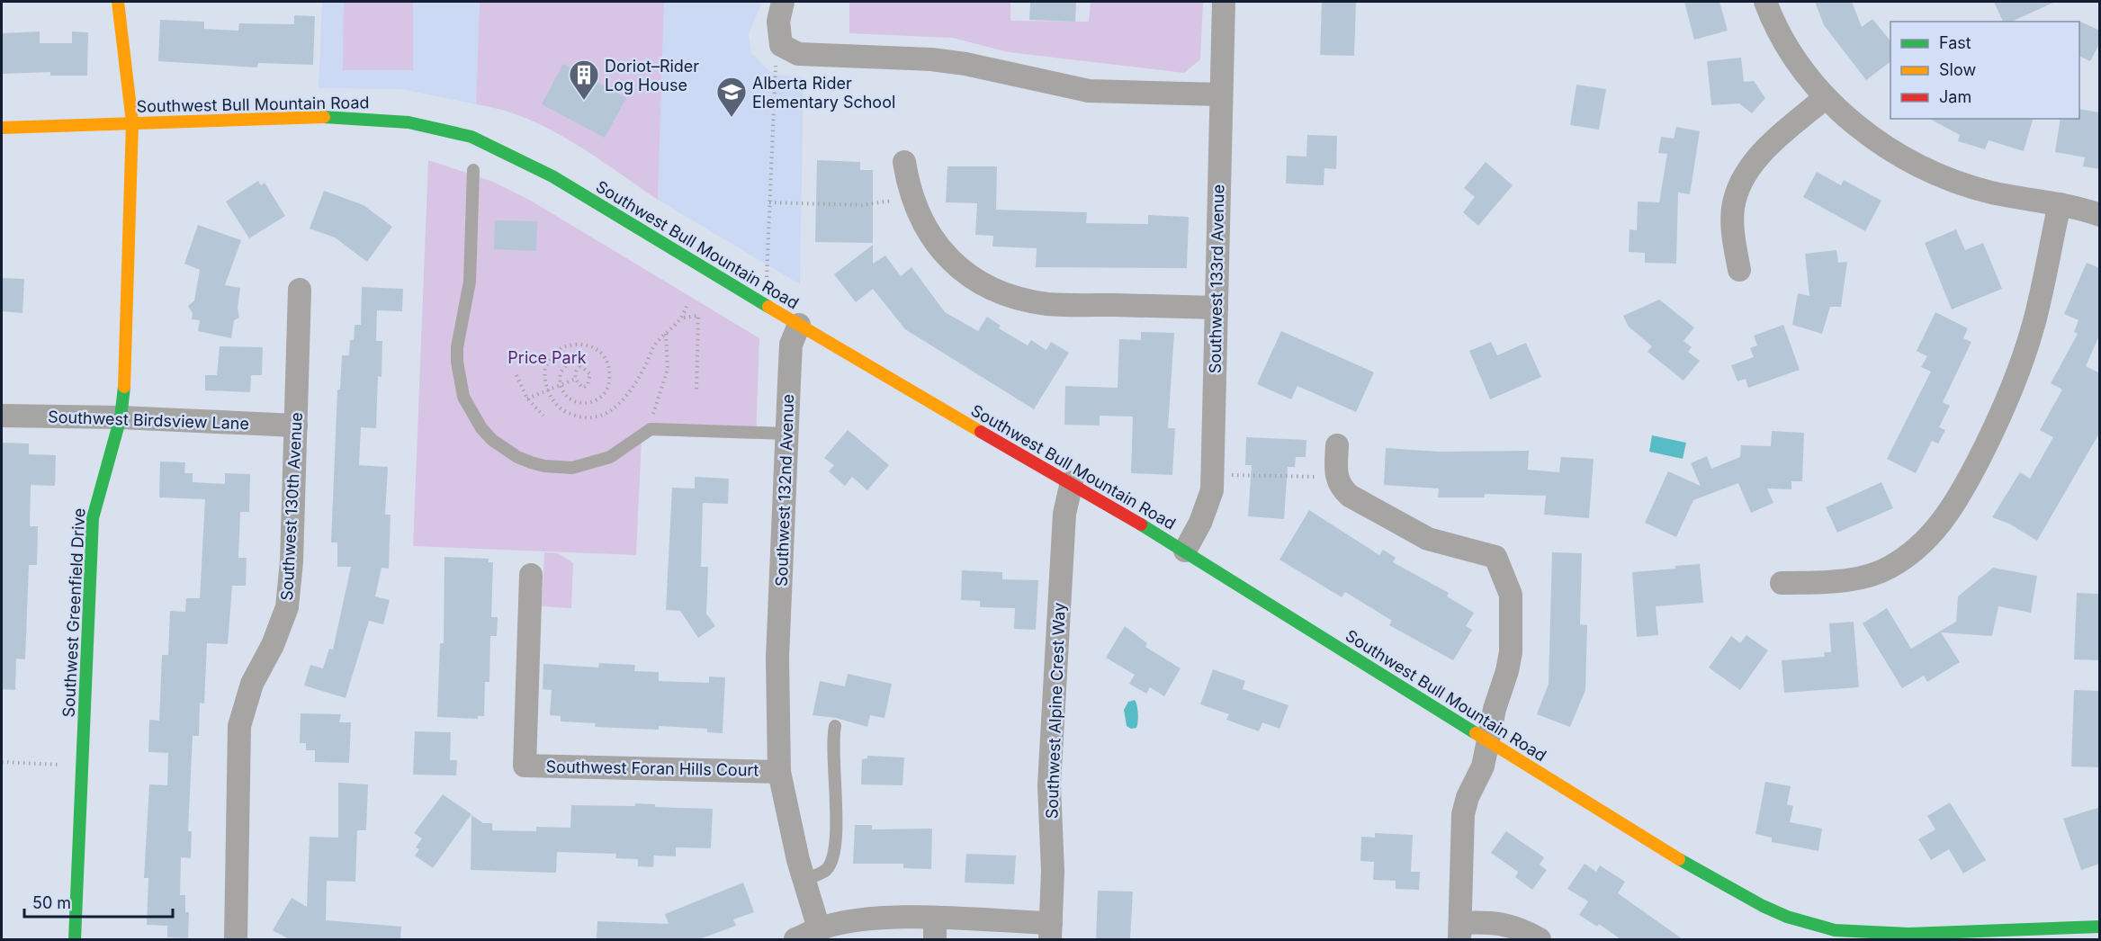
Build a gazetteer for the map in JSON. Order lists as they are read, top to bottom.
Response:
{
  "streets": {
    "main road": ["Southwest Bull Mountain Road", "Southwest Greenfield Drive"],
    "street": [
      "Southwest 133rd Avenue",
      "Southwest Birdsview Lane",
      "Southwest 132nd Avenue",
      "Southwest 130th Avenue",
      "Southwest Alpine Crest Way",
      "Southwest Foran Hills Court"
    ]
  },
  "crossings": [
    ["Southwest Bull Mountain Road", "Southwest 133rd Avenue"],
    ["Southwest Bull Mountain Road", "Southwest 132nd Avenue"],
    ["Southwest Bull Mountain Road", "Southwest Greenfield Drive"],
    ["Southwest Bull Mountain Road", "Southwest Alpine Crest Way"],
    ["Southwest Birdsview Lane", "Southwest 130th Avenue"],
    ["Southwest Birdsview Lane", "Southwest Greenfield Drive"],
    ["Southwest 132nd Avenue", "Southwest Foran Hills Court"]
  ],
  "parks": ["Price Park"],
  "places": {
    "building": ["Doriot–Rider Log House"],
    "school or university": ["Alberta Rider Elementary School"]
  },
  "legend": ["Fast", "Slow", "Jam"],
  "scale_bar": "50 m"
}
